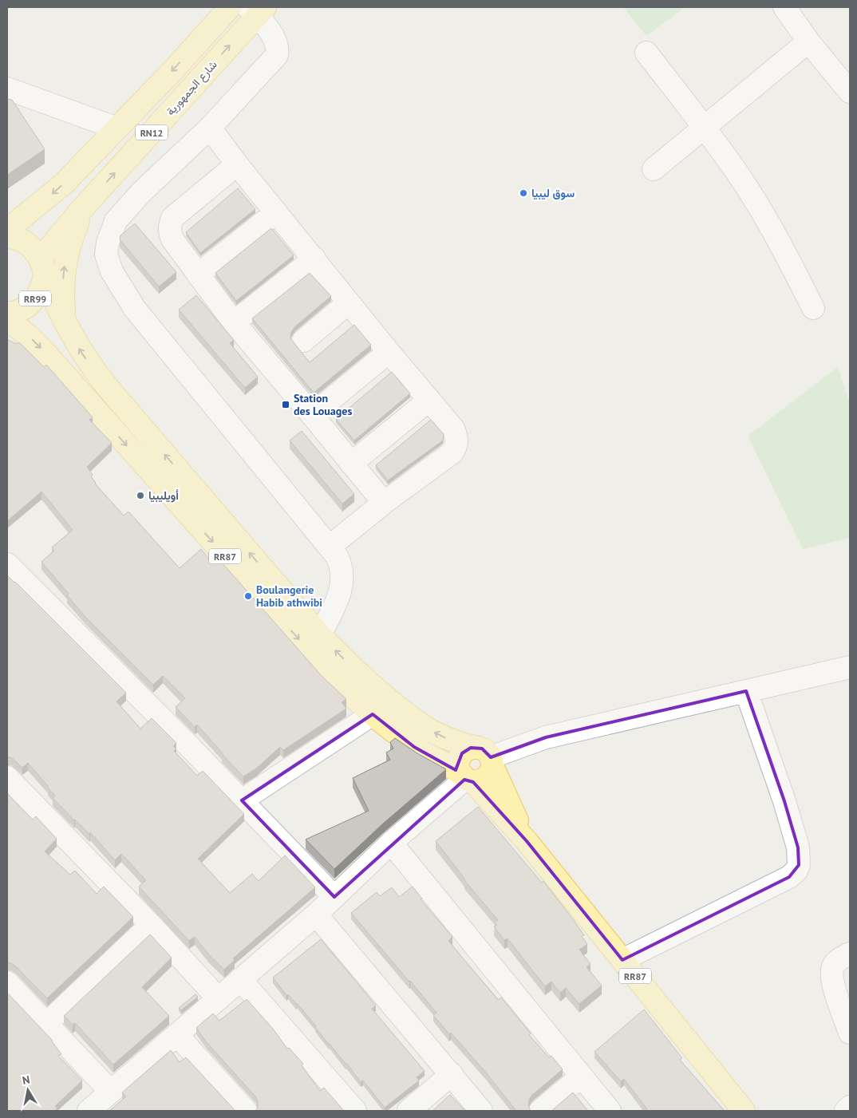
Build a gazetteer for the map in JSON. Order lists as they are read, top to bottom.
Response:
{
  "streets": {
    "main road": [
      "شارع الجمهورية",
      "RN12",
      "RR99",
      "RR87"
    ]
  },
  "crossings": [
    ["شارع الجمهورية", "RR99"],
    ["شارع الجمهورية", "RR87"],
    ["RR99", "RR87"]
  ],
  "places": {
    "other": ["سوق ليبيا", "أويليبيا", "Boulangerie Habib athwibi"],
    "transit": ["Station des Louages"]
  },
  "north": "top"
}
